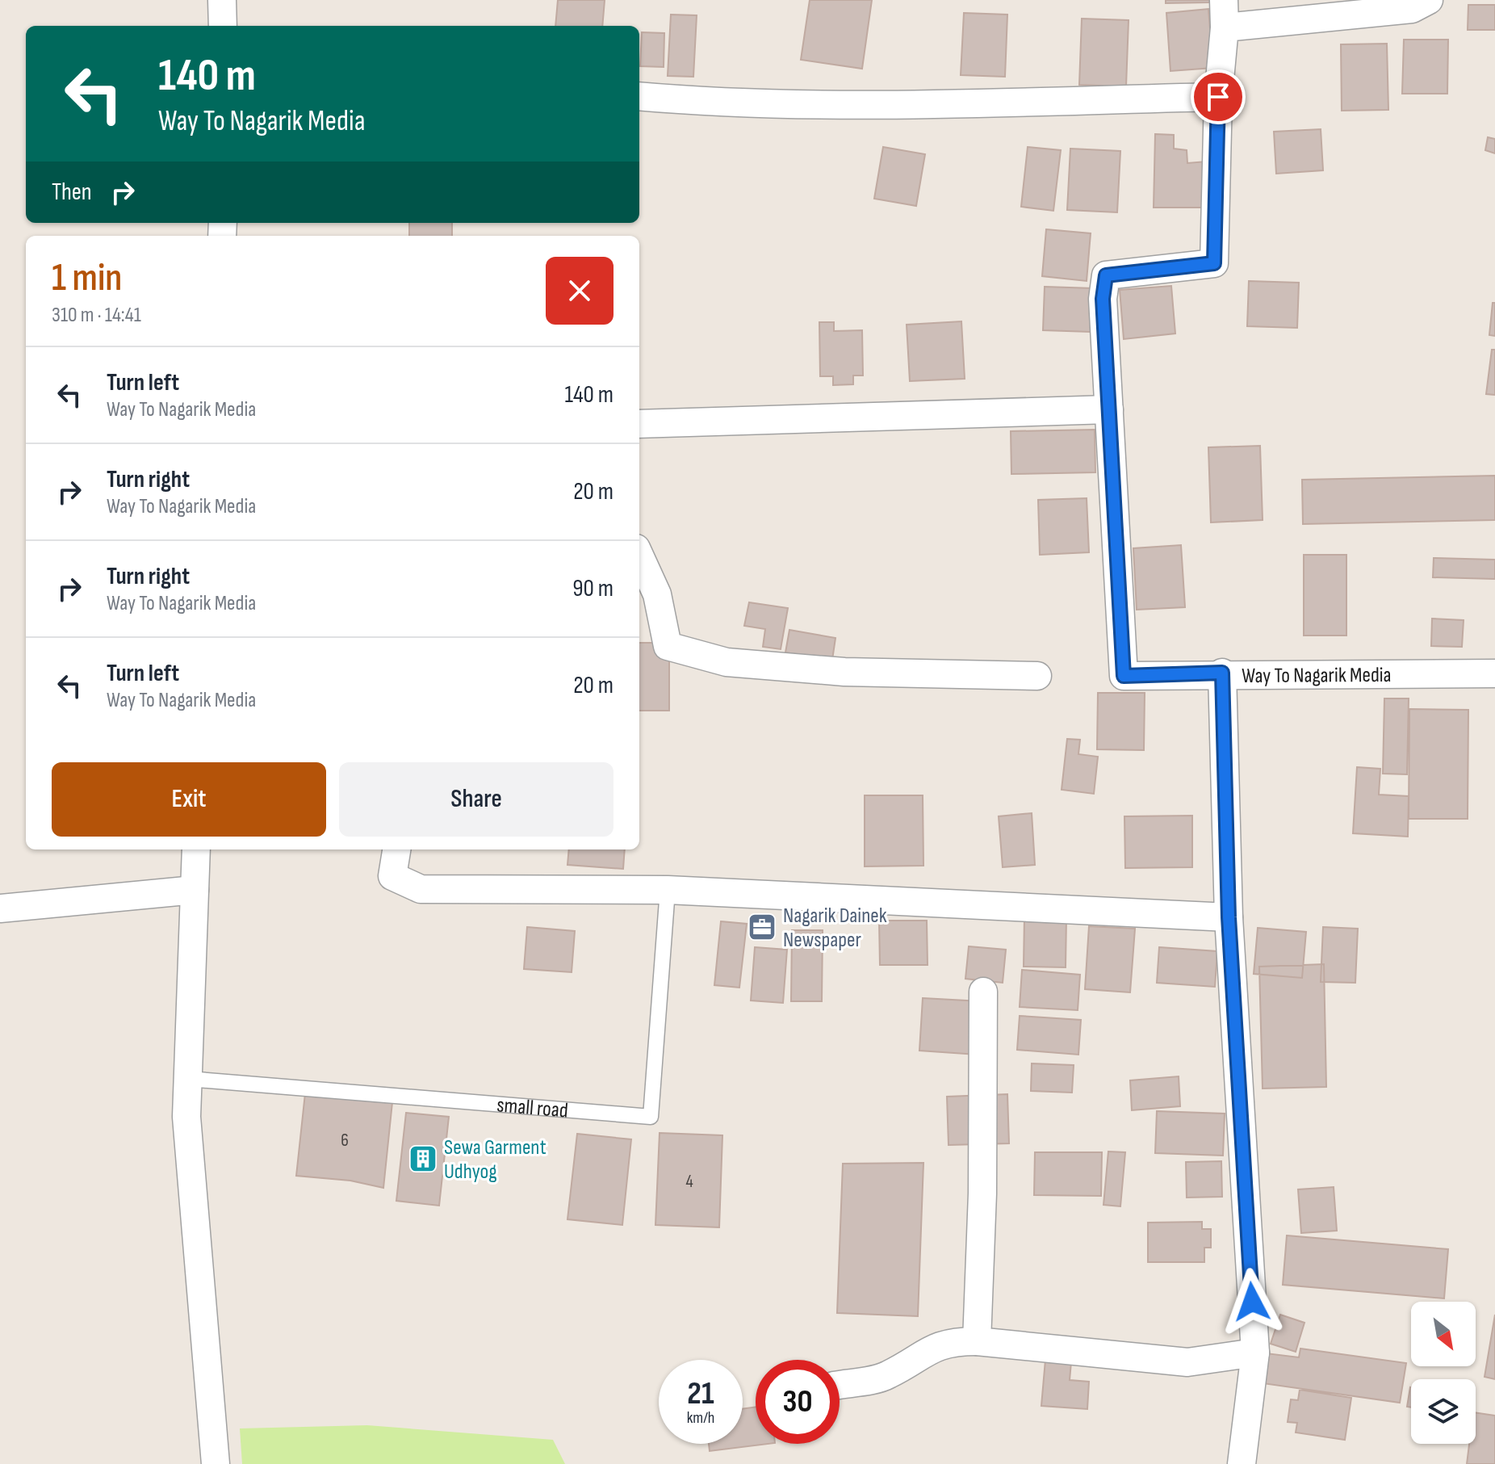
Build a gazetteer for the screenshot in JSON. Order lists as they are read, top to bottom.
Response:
{
  "streets": {
    "street": ["Way To Nagarik Media"],
    "lane": ["small road"]
  },
  "places": {
    "office": ["Nagarik Dainek Newspaper"],
    "building": ["Sewa Garment Udhyog"]
  },
  "house_numbers": ["6", "4"],
  "north": "bottom right",
  "page": {
    "turn": ["140 m", "Way To Nagarik Media"],
    "then": "Then",
    "heading": ["1 min", "310 m · 14:41"],
    "list": [
      {
        "name": "Turn left",
        "note": "Way To Nagarik Media",
        "value": "140 m"
      },
      {
        "name": "Turn right",
        "note": "Way To Nagarik Media",
        "value": "20 m"
      },
      {
        "name": "Turn right",
        "note": "Way To Nagarik Media",
        "value": "90 m"
      },
      {
        "name": "Turn left",
        "note": "Way To Nagarik Media",
        "value": "20 m"
      }
    ],
    "buttons": ["Exit", "Share"],
    "speed": "21 km/h",
    "limit": "30"
  }
}
